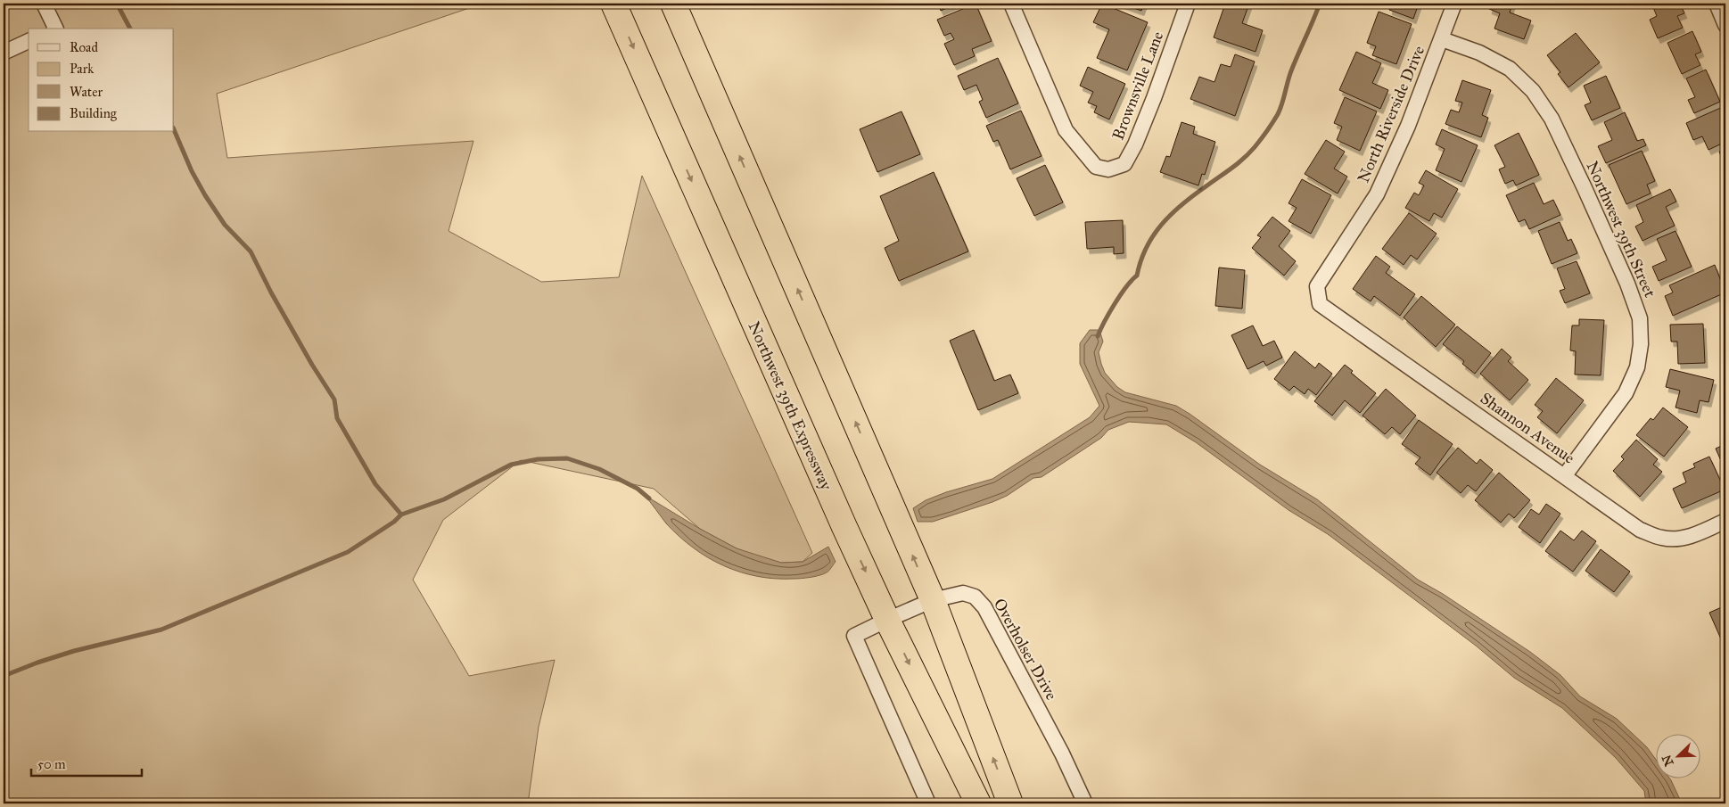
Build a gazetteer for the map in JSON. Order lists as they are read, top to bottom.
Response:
{
  "streets": {
    "highway": ["Northwest 39th Expressway"],
    "street": [
      "Brownsville Lane",
      "North Riverside Drive",
      "Northwest 39th Street",
      "Shannon Avenue",
      "Overholser Drive"
    ]
  },
  "crossings": [
    ["North Riverside Drive", "Northwest 39th Street"],
    ["North Riverside Drive", "Shannon Avenue"],
    ["Northwest 39th Street", "Shannon Avenue"],
    ["Northwest 39th Expressway", "Overholser Drive"]
  ],
  "legend": [
    "Road",
    "Park",
    "Water",
    "Building"
  ],
  "scale_bar": "50 m",
  "north": "bottom left"
}
